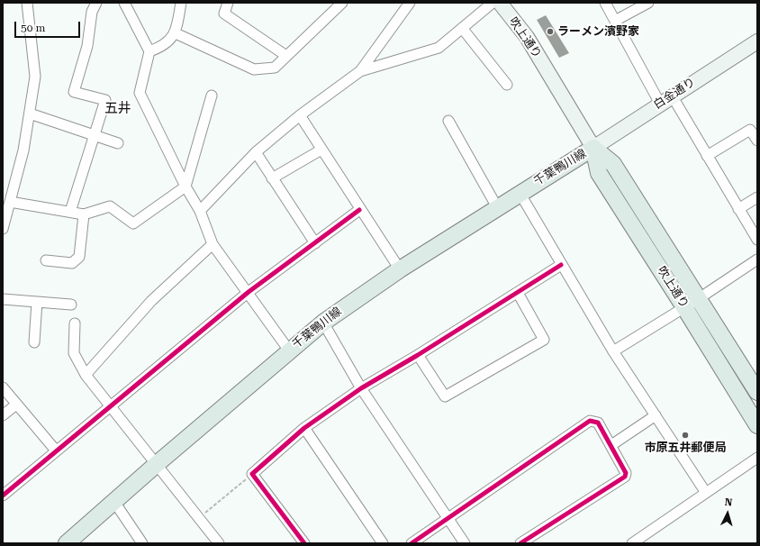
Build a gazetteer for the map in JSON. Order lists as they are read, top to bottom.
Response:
{
  "streets": {
    "main road": ["吹上通り", "千葉鴨川線"],
    "street": ["白金通り"]
  },
  "crossings": [
    ["吹上通り", "白金通り"],
    ["吹上通り", "千葉鴨川線"],
    ["白金通り", "千葉鴨川線"]
  ],
  "districts": ["五井"],
  "places": ["ラーメン濱野家", "市原五井郵便局"],
  "scale_bar": "50 m",
  "north": "top"
}
